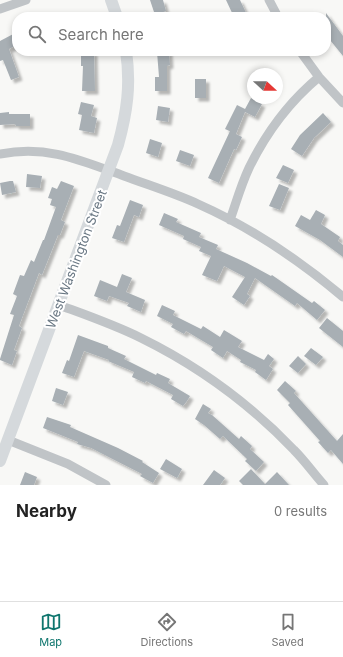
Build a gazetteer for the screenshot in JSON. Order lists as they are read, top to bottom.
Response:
{
  "streets": {
    "street": ["West Washington Street"]
  },
  "north": "right",
  "page": {
    "search": "Search here",
    "heading": ["Nearby", "0 results"],
    "nav": ["Map", "Directions", "Saved"]
  }
}
